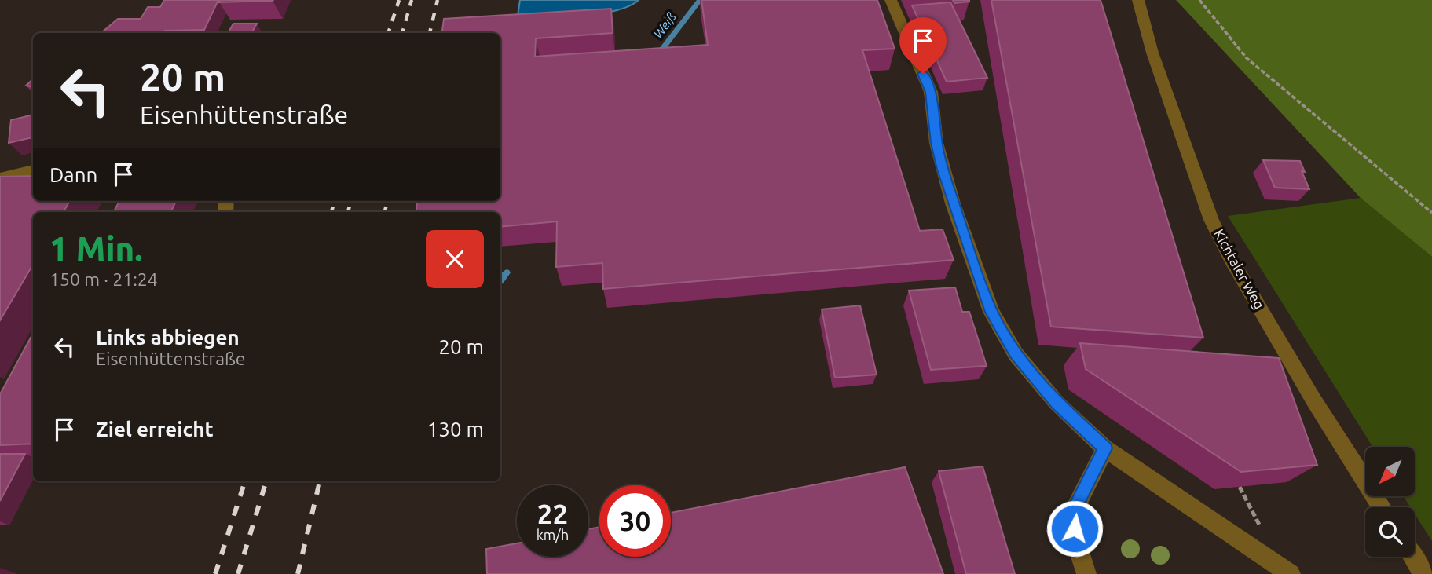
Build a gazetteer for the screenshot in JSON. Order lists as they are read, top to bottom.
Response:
{
  "streets": {
    "street": ["Kichtaler Weg"]
  },
  "water": ["Weiß"],
  "north": "bottom left",
  "page": {
    "turn": ["20 m", "Eisenhüttenstraße"],
    "then": "Dann",
    "heading": ["1 Min.", "150 m · 21:24"],
    "list": [
      {
        "name": "Links abbiegen",
        "note": "Eisenhüttenstraße",
        "value": "20 m"
      },
      {
        "name": "Ziel erreicht",
        "value": "130 m"
      }
    ],
    "speed": "22 km/h",
    "limit": "30"
  }
}
